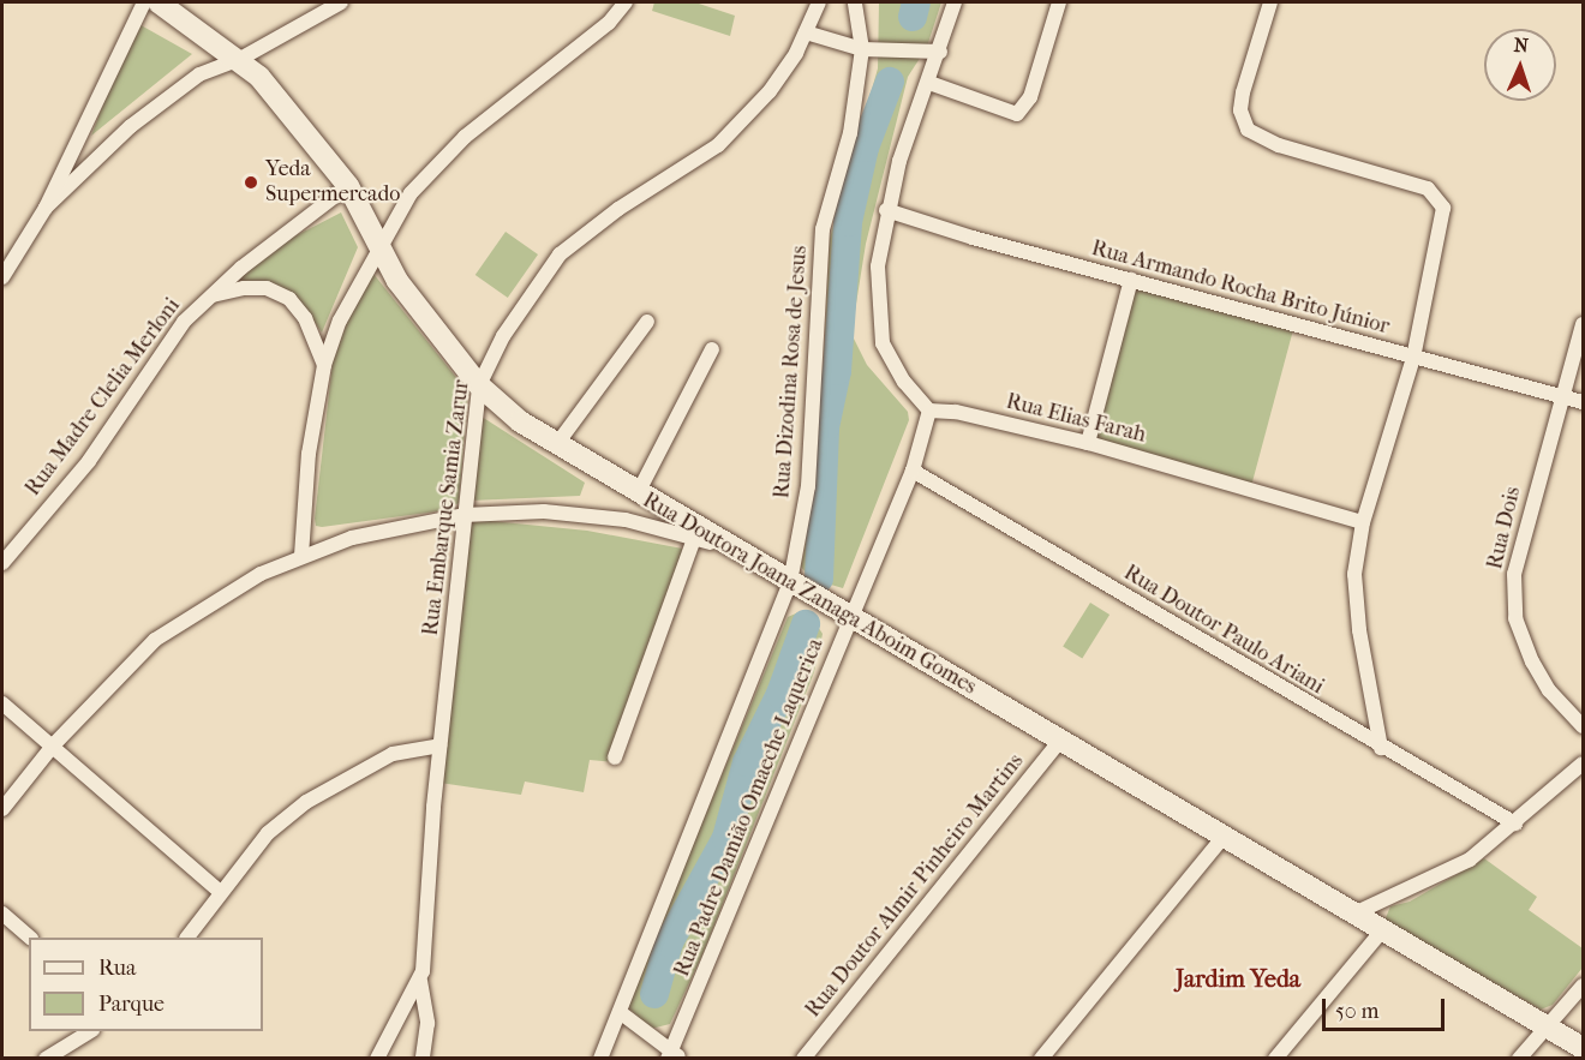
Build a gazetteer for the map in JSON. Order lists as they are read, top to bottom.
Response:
{
  "streets": {
    "street": [
      "Rua Armando Rocha Brito Júnior",
      "Rua Dizodina Rosa de Jesus",
      "Rua Madre Clelia Merloni",
      "Rua Elias Farah",
      "Rua Embarque Samia Zarur",
      "Rua Dois",
      "Rua Doutora Joana Zanaga Aboim Gomes",
      "Rua Doutor Paulo Ariani",
      "Rua Padre Damião Omaeche Laquerica",
      "Rua Doutor Almir Pinheiro Martins"
    ]
  },
  "crossings": [
    ["Rua Armando Rocha Brito Júnior", "Rua Dois"],
    ["Rua Dizodina Rosa de Jesus", "Rua Doutora Joana Zanaga Aboim Gomes"],
    ["Rua Madre Clelia Merloni", "Rua Doutora Joana Zanaga Aboim Gomes"],
    ["Rua Elias Farah", "Rua Padre Damião Omaeche Laquerica"],
    ["Rua Embarque Samia Zarur", "Rua Doutora Joana Zanaga Aboim Gomes"],
    ["Rua Doutora Joana Zanaga Aboim Gomes", "Rua Padre Damião Omaeche Laquerica"],
    ["Rua Doutora Joana Zanaga Aboim Gomes", "Rua Doutor Almir Pinheiro Martins"],
    ["Rua Doutor Paulo Ariani", "Rua Padre Damião Omaeche Laquerica"]
  ],
  "districts": ["Jardim Yeda"],
  "places": ["Yeda Supermercado"],
  "legend": ["Rua", "Parque"],
  "scale_bar": "50 m",
  "north": "top"
}
